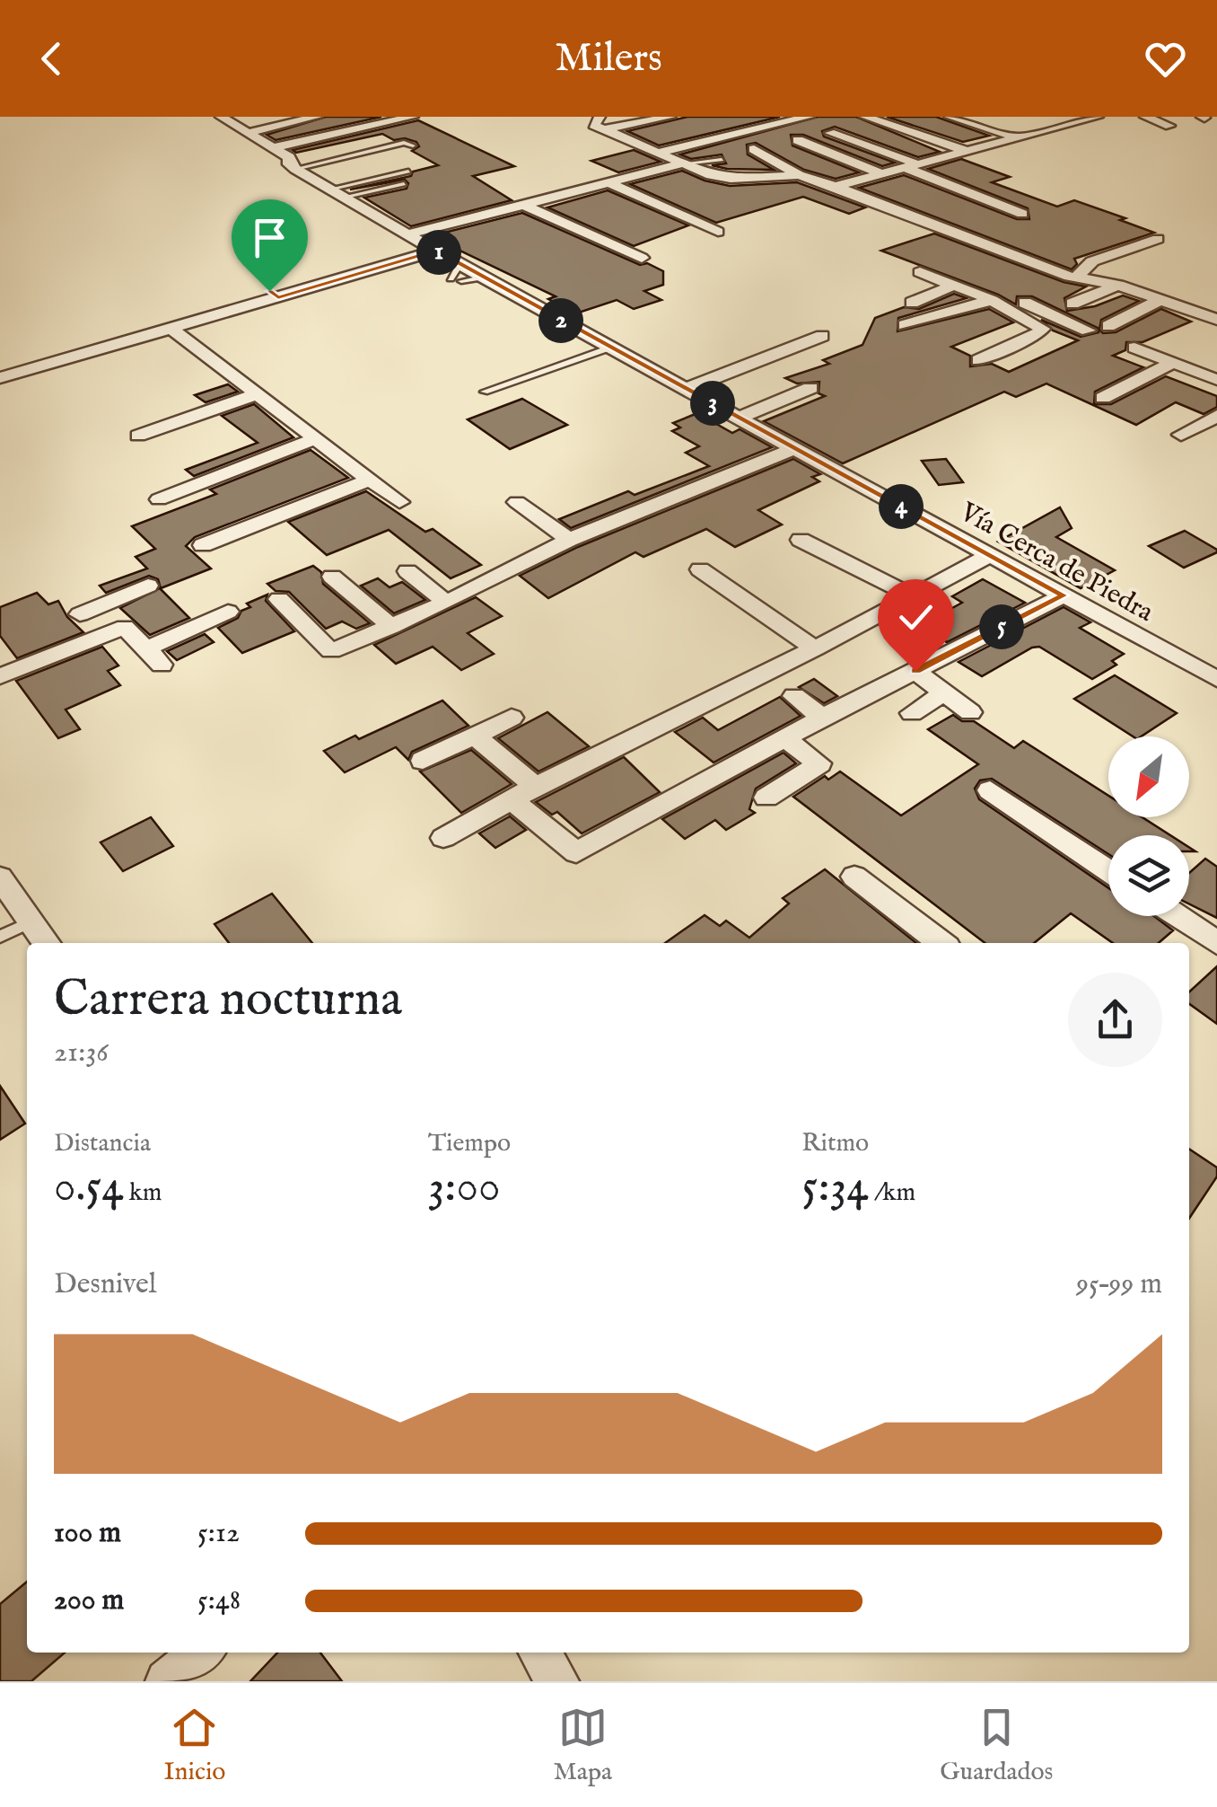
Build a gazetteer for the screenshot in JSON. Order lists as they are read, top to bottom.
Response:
{
  "streets": {
    "street": ["Vía Cerca de Piedra"]
  },
  "north": "bottom left",
  "page": {
    "header": "Milers",
    "pins": [
      "1",
      "2",
      "3",
      "4",
      "5"
    ],
    "heading": ["Carrera nocturna", "21:36"],
    "stats": [
      ["Distancia", "0.54 km"],
      ["Tiempo", "3:00"],
      ["Ritmo", "5:34 /km"]
    ],
    "chart": ["Desnivel", "95–99 m"],
    "list": [
      {
        "name": "100 m",
        "note": "5:12"
      },
      {
        "name": "200 m",
        "note": "5:48"
      }
    ],
    "tabs": ["Inicio", "Mapa", "Guardados"]
  }
}
